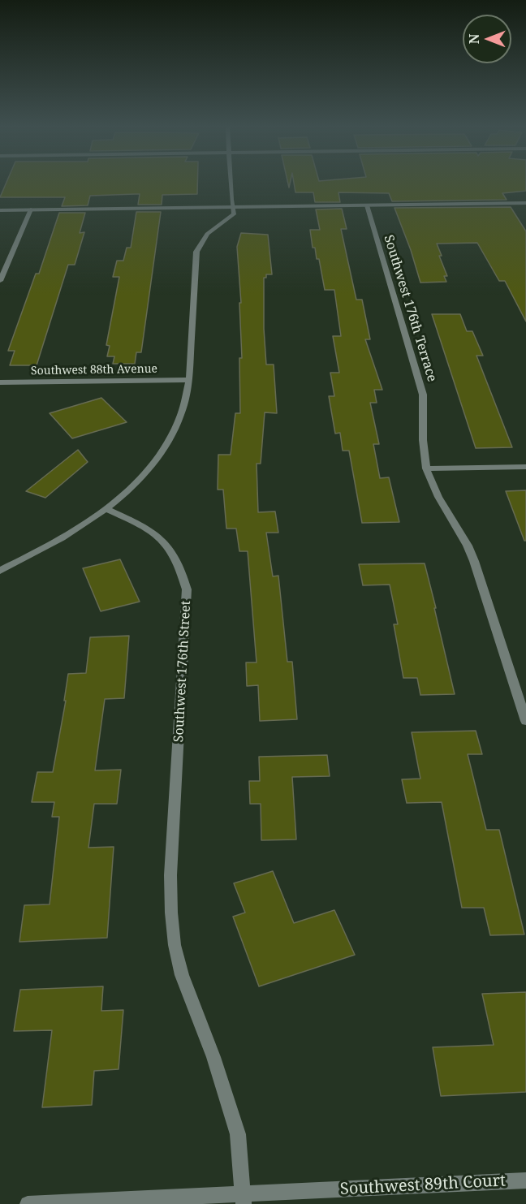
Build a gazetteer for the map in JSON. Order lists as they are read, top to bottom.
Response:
{
  "streets": {
    "street": [
      "Southwest 176th Terrace",
      "Southwest 88th Avenue",
      "Southwest 176th Street",
      "Southwest 89th Court"
    ]
  },
  "crossings": [
    ["Southwest 176th Street", "Southwest 89th Court"]
  ],
  "north": "left"
}
